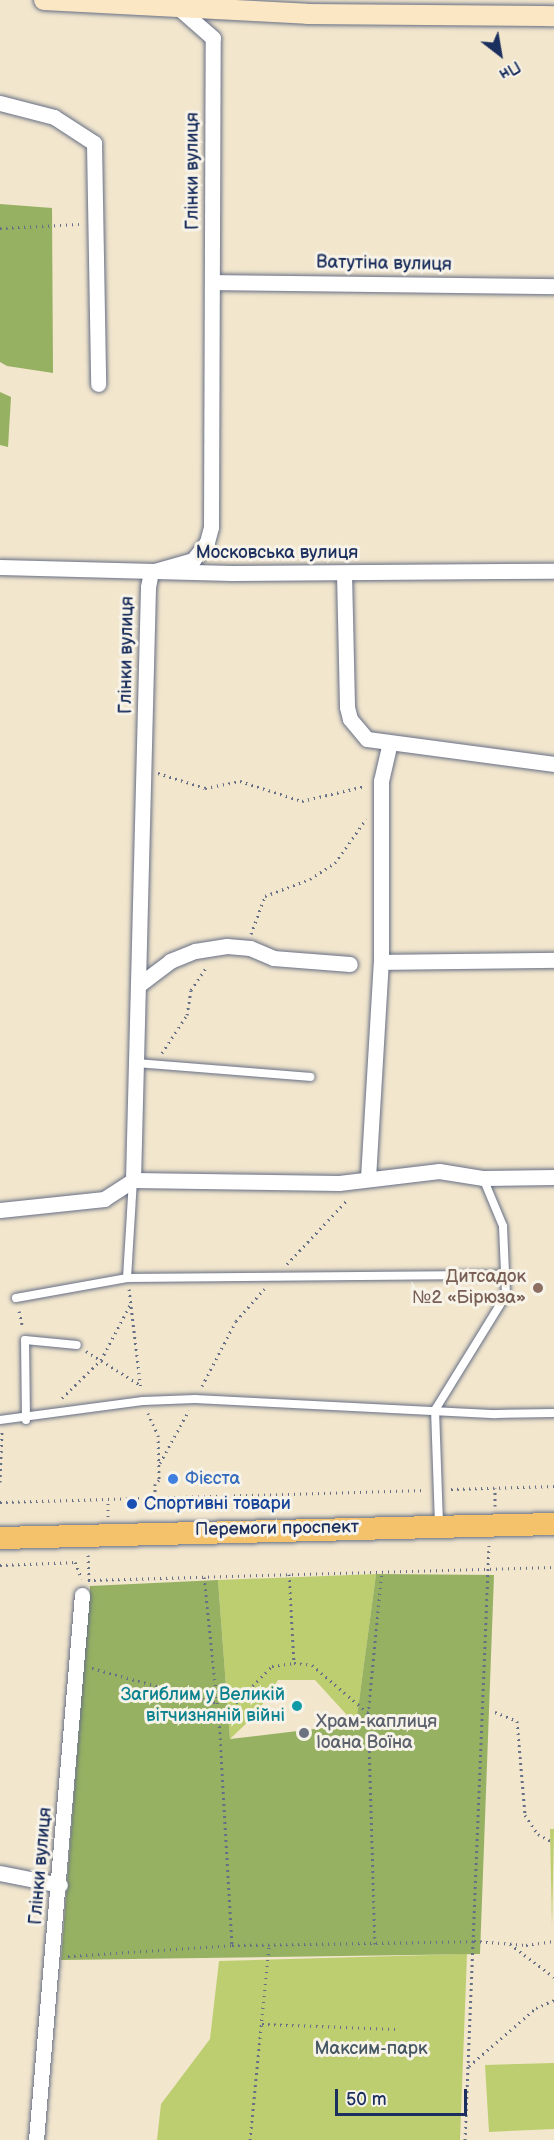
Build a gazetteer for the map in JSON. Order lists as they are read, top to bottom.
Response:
{
  "streets": {
    "main road": ["Перемоги проспект"],
    "street": ["Глінки вулиця", "Ватутіна вулиця", "Московська вулиця"]
  },
  "crossings": [
    ["Глінки вулиця", "Ватутіна вулиця"],
    ["Глінки вулиця", "Московська вулиця"]
  ],
  "parks": ["Максим-парк"],
  "places": [
    "Дитсадок №2 «Бірюза»",
    "Фієста",
    "Спортивні товари",
    "Загиблим у Великій вітчизняній війні",
    "Храм-каплиця Іоана Воїна"
  ],
  "scale_bar": "50 m",
  "north": "bottom right"
}
